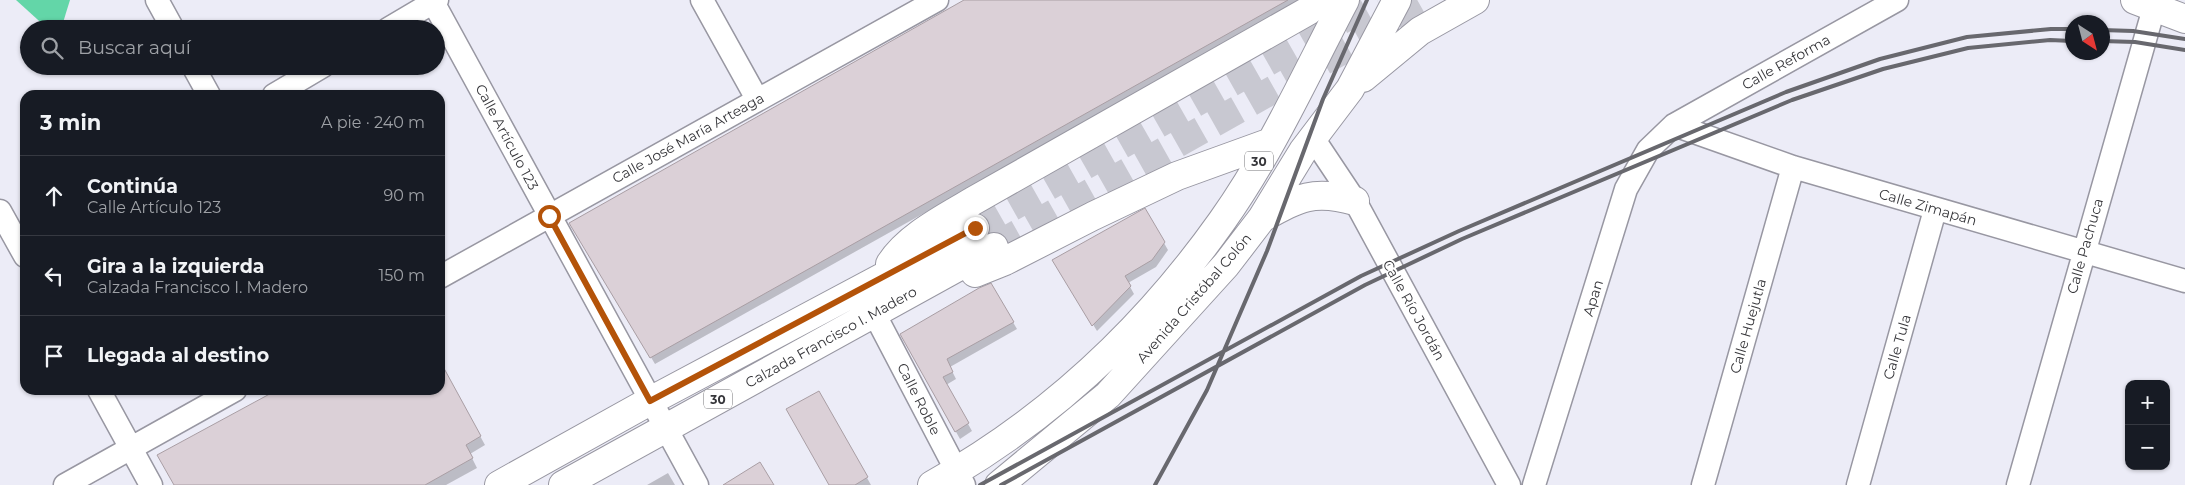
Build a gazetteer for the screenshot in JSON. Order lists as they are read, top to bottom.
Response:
{
  "streets": {
    "main road": ["30", "Avenida Cristóbal Colón", "Calzada Francisco I. Madero"],
    "street": [
      "Calle Reforma",
      "Calle Artículo 123",
      "Calle José María Arteaga",
      "Calle Zimapán",
      "Calle Pachuca",
      "Apan",
      "Calle Río Jordán",
      "Calle Huejutla",
      "Calle Tula",
      "Calle Roble"
    ]
  },
  "crossings": [
    ["Calle Reforma", "Calle Zimapán"],
    ["Calle Reforma", "Apan"],
    ["Calle Artículo 123", "Calle José María Arteaga"],
    ["Calle Artículo 123", "Calzada Francisco I. Madero"],
    ["Calle Zimapán", "Calle Pachuca"],
    ["Calle Zimapán", "Apan"],
    ["Calle Zimapán", "Calle Huejutla"],
    ["Calle Zimapán", "Calle Tula"],
    ["Avenida Cristóbal Colón", "Calle Río Jordán"],
    ["Avenida Cristóbal Colón", "Calle Roble"],
    ["Calzada Francisco I. Madero", "Calle Roble"]
  ],
  "north": "bottom right",
  "page": {
    "search": "Buscar aquí",
    "heading": ["3 min", "A pie · 240 m"],
    "list": [
      ["Continúa", "Calle Artículo 123", "90 m"],
      ["Gira a la izquierda", "Calzada Francisco I. Madero", "150 m"],
      "Llegada al destino"
    ],
    "map_buttons": ["+", "−"]
  }
}
